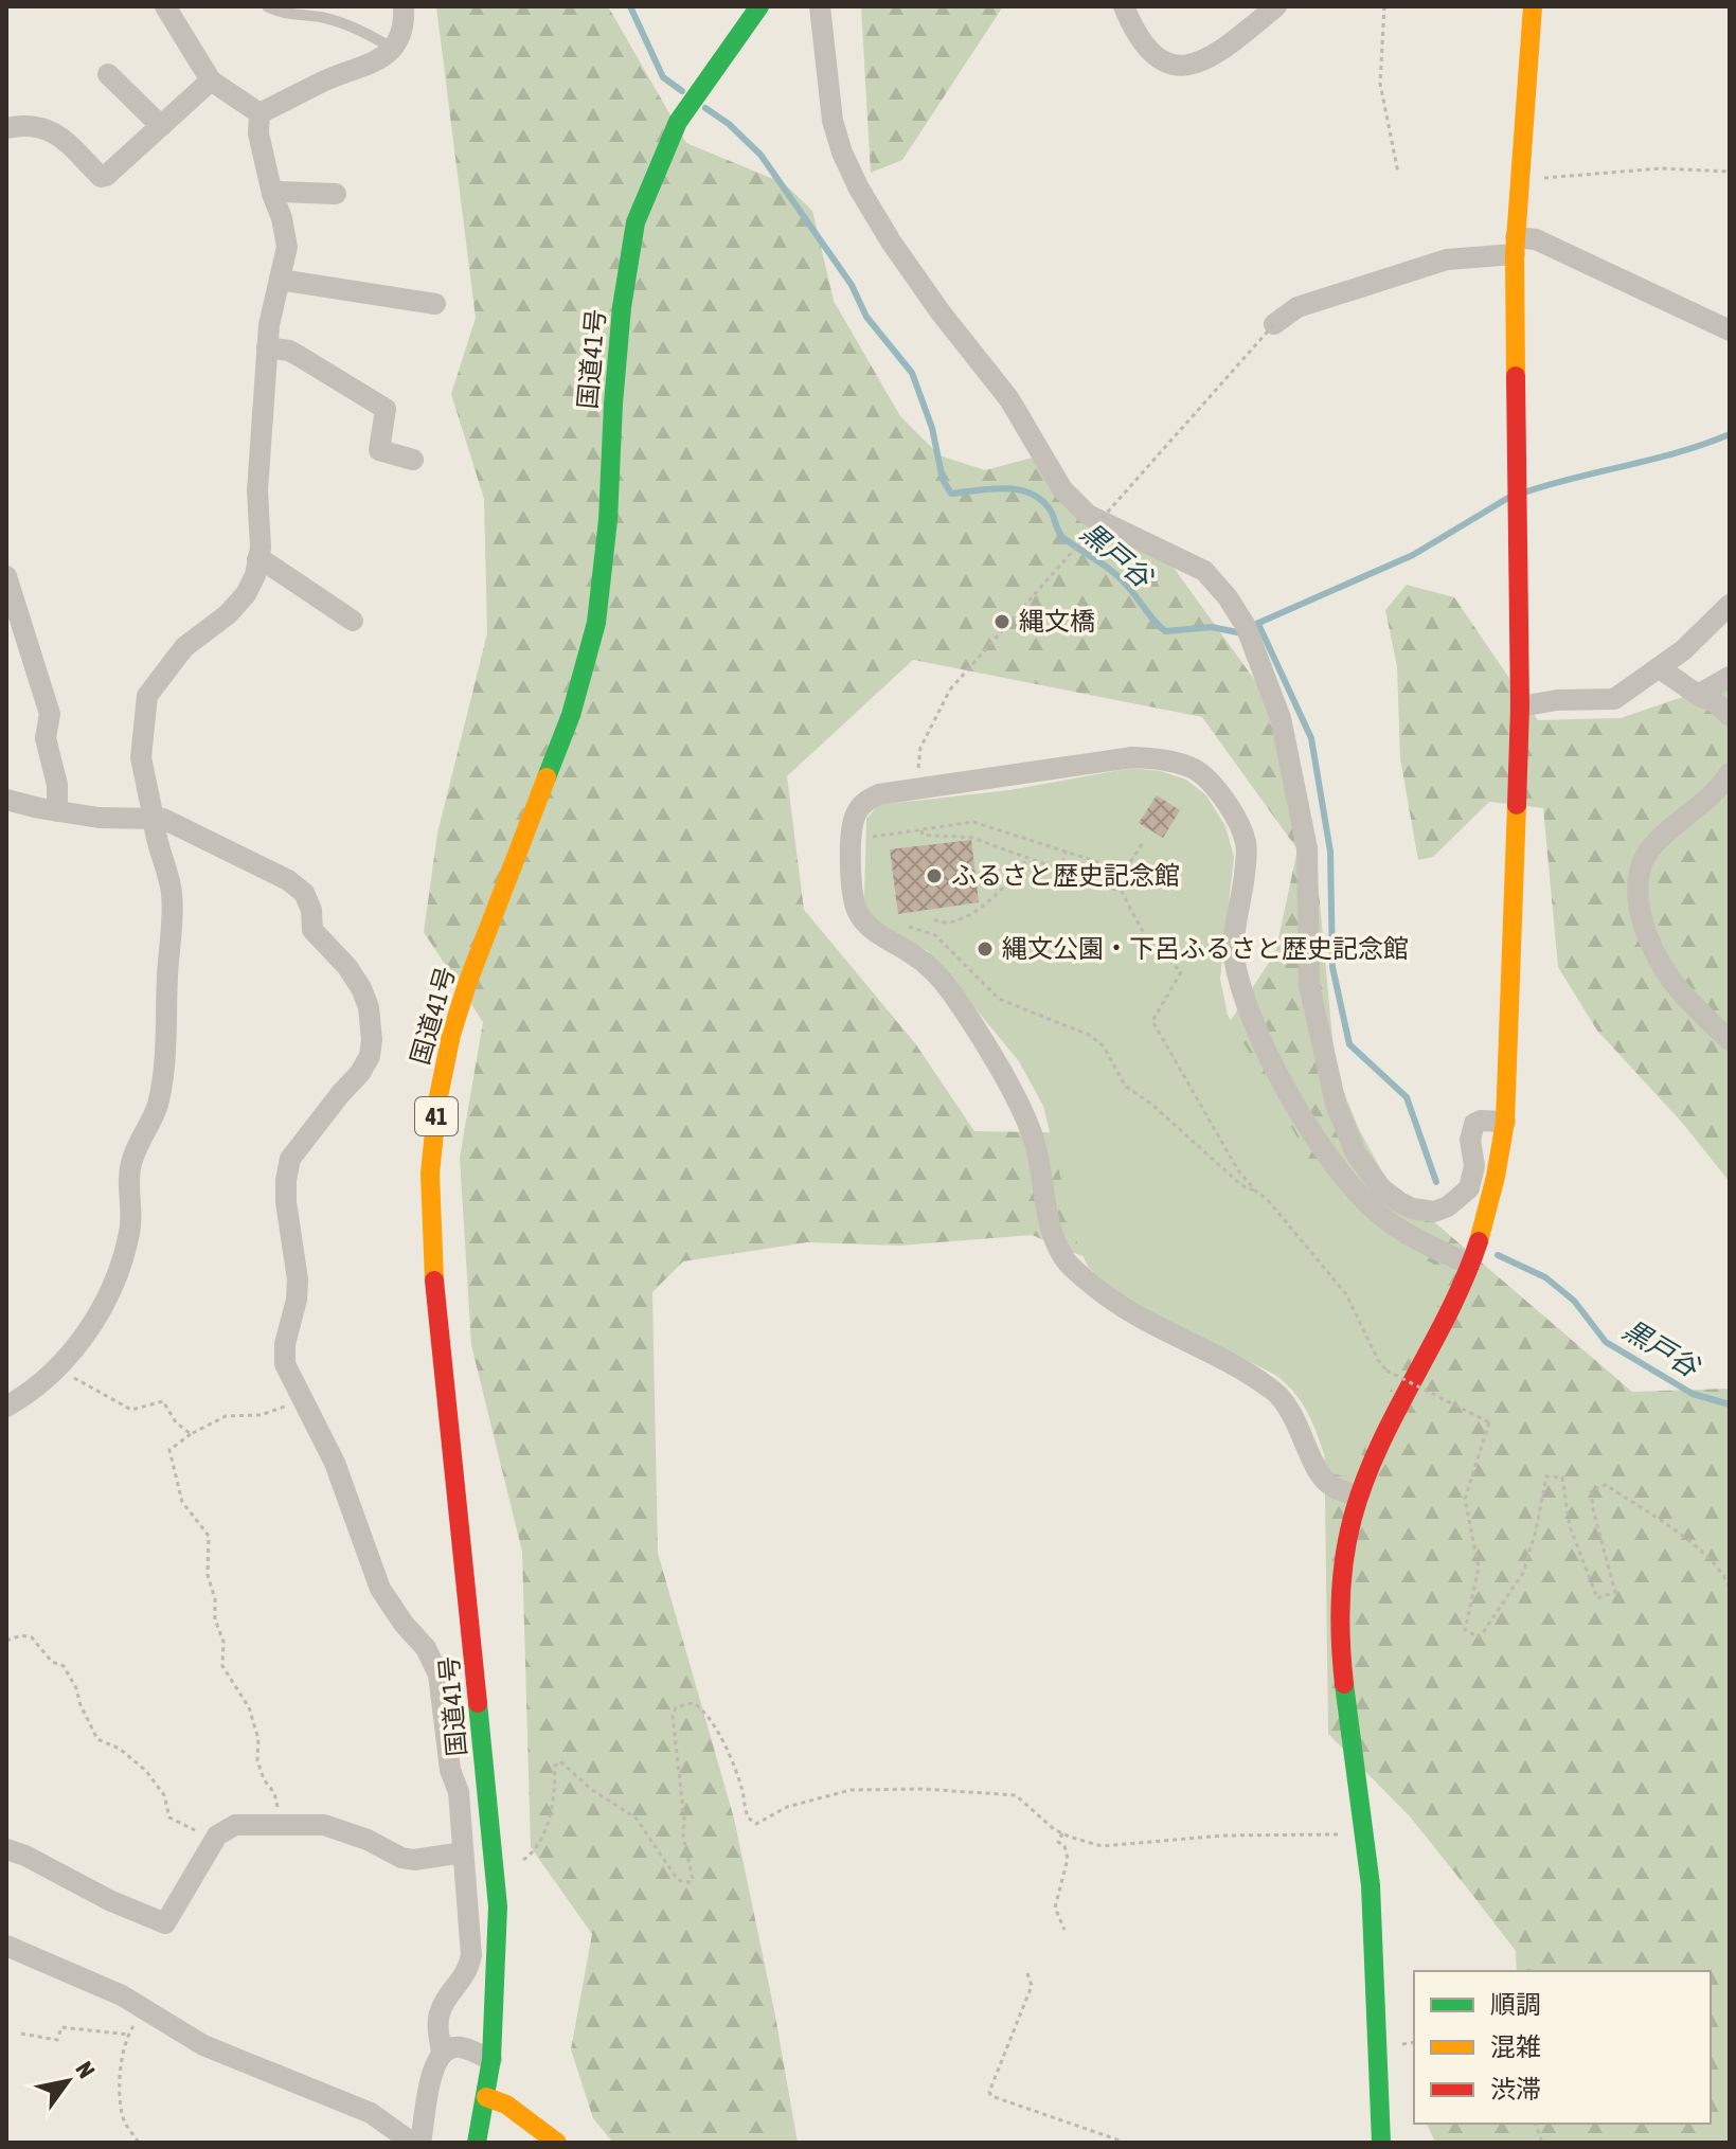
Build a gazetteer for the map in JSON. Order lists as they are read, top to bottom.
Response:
{
  "streets": {
    "main road": ["国道41号", "41"]
  },
  "water": ["黒戸谷"],
  "places": ["縄文橋", "ふるさと歴史記念館", "縄文公園・下呂ふるさと歴史記念館"],
  "legend": ["順調", "混雑", "渋滞"],
  "north": "top right"
}
